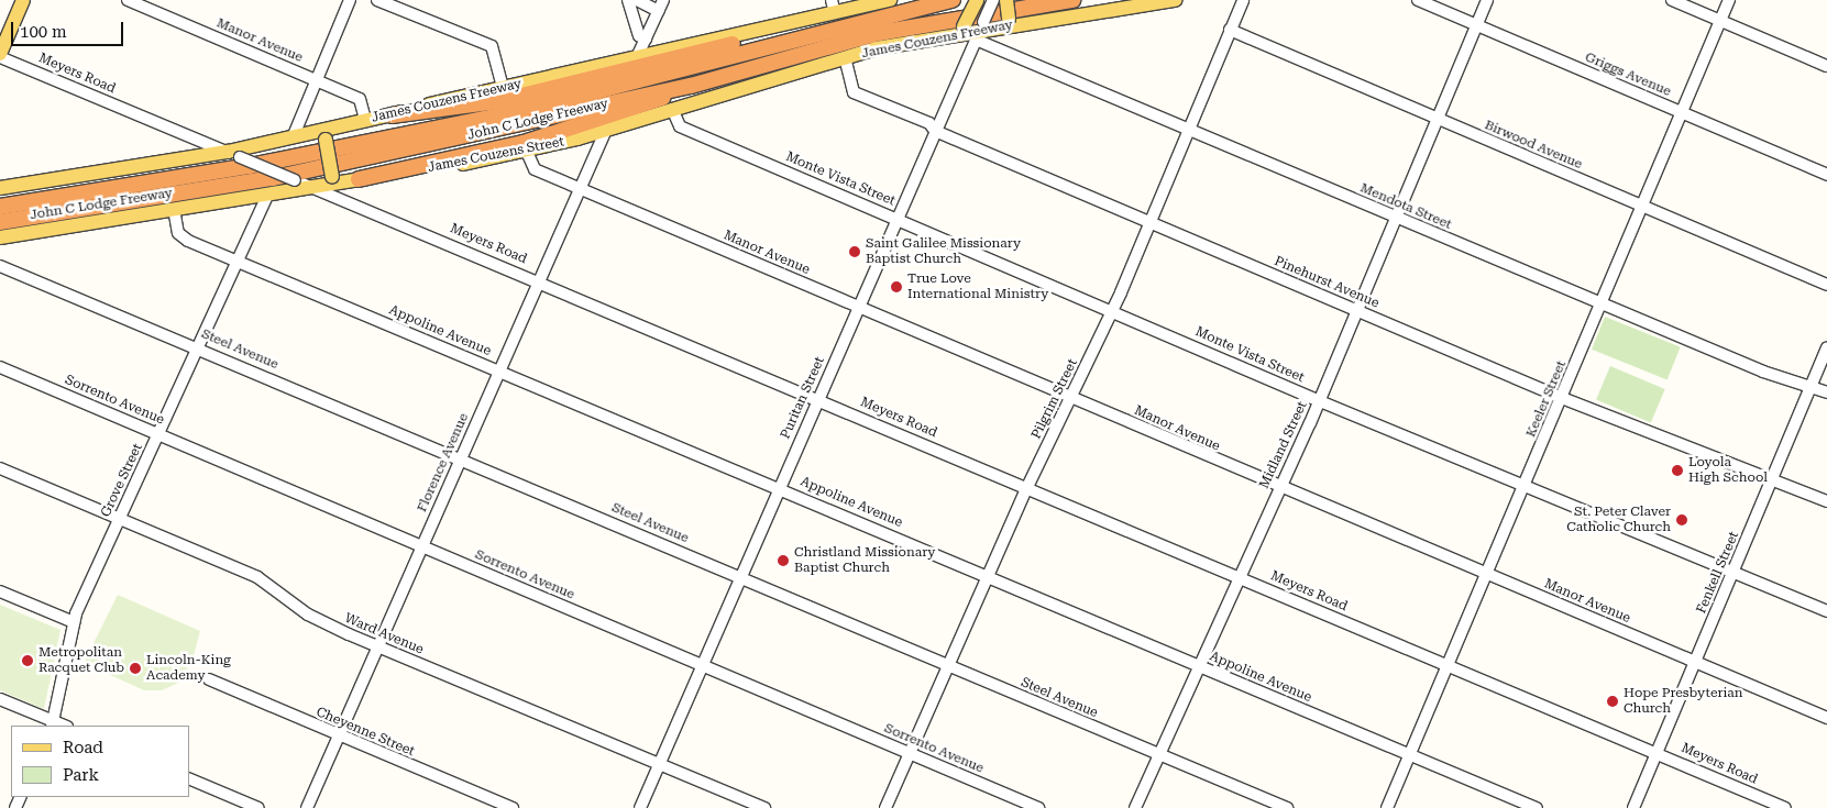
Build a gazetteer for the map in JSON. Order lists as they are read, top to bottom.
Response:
{
  "streets": {
    "highway": ["John C Lodge Freeway"],
    "main road": ["James Couzens Freeway", "James Couzens Street"],
    "street": [
      "Manor Avenue",
      "Meyers Road",
      "Griggs Avenue",
      "Birwood Avenue",
      "Monte Vista Street",
      "Mendota Street",
      "Pinehurst Avenue",
      "Appoline Avenue",
      "Steel Avenue",
      "Puritan Street",
      "Pilgrim Street",
      "Keeler Street",
      "Sorrento Avenue",
      "Midland Street",
      "Florence Avenue",
      "Grove Street",
      "Fenkell Street",
      "Ward Avenue",
      "Cheyenne Street"
    ]
  },
  "crossings": [
    ["James Couzens Freeway", "Manor Avenue"],
    ["James Couzens Freeway", "Meyers Road"],
    ["James Couzens Freeway", "James Couzens Street"],
    ["James Couzens Freeway", "Monte Vista Street"],
    ["James Couzens Freeway", "Mendota Street"],
    ["James Couzens Freeway", "Pinehurst Avenue"],
    ["James Couzens Freeway", "Puritan Street"],
    ["Manor Avenue", "James Couzens Street"],
    ["Manor Avenue", "Puritan Street"],
    ["Manor Avenue", "Pilgrim Street"],
    ["Manor Avenue", "Keeler Street"],
    ["Manor Avenue", "Midland Street"],
    ["Manor Avenue", "Florence Avenue"],
    ["Manor Avenue", "Fenkell Street"],
    ["Meyers Road", "James Couzens Street"],
    ["Meyers Road", "Puritan Street"],
    ["Meyers Road", "Pilgrim Street"],
    ["Meyers Road", "Keeler Street"],
    ["Meyers Road", "Midland Street"],
    ["Meyers Road", "Florence Avenue"],
    ["Meyers Road", "Fenkell Street"],
    ["Griggs Avenue", "Keeler Street"],
    ["Griggs Avenue", "Midland Street"],
    ["Birwood Avenue", "Pilgrim Street"],
    ["Birwood Avenue", "Keeler Street"],
    ["Birwood Avenue", "Midland Street"],
    ["James Couzens Street", "Monte Vista Street"],
    ["James Couzens Street", "Florence Avenue"],
    ["Monte Vista Street", "Puritan Street"],
    ["Monte Vista Street", "Pilgrim Street"],
    ["Monte Vista Street", "Keeler Street"],
    ["Monte Vista Street", "Midland Street"],
    ["Monte Vista Street", "Fenkell Street"],
    ["Mendota Street", "Puritan Street"],
    ["Mendota Street", "Pilgrim Street"],
    ["Mendota Street", "Keeler Street"],
    ["Mendota Street", "Midland Street"],
    ["Mendota Street", "Fenkell Street"],
    ["Pinehurst Avenue", "Puritan Street"],
    ["Pinehurst Avenue", "Pilgrim Street"],
    ["Pinehurst Avenue", "Keeler Street"],
    ["Pinehurst Avenue", "Midland Street"],
    ["Pinehurst Avenue", "Fenkell Street"],
    ["Appoline Avenue", "Puritan Street"],
    ["Appoline Avenue", "Pilgrim Street"],
    ["Appoline Avenue", "Keeler Street"],
    ["Appoline Avenue", "Midland Street"],
    ["Appoline Avenue", "Florence Avenue"],
    ["Appoline Avenue", "Grove Street"],
    ["Steel Avenue", "Puritan Street"],
    ["Steel Avenue", "Pilgrim Street"],
    ["Steel Avenue", "Midland Street"],
    ["Steel Avenue", "Florence Avenue"],
    ["Steel Avenue", "Grove Street"],
    ["Puritan Street", "Sorrento Avenue"],
    ["Puritan Street", "Ward Avenue"],
    ["Pilgrim Street", "Sorrento Avenue"],
    ["Sorrento Avenue", "Florence Avenue"],
    ["Sorrento Avenue", "Grove Street"],
    ["Florence Avenue", "Ward Avenue"],
    ["Florence Avenue", "Cheyenne Street"],
    ["Grove Street", "Ward Avenue"]
  ],
  "places": [
    "Saint Galilee Missionary Baptist Church",
    "True Love International Ministry",
    "Loyola High School",
    "St. Peter Claver Catholic Church",
    "Christland Missionary Baptist Church",
    "Metropolitan Racquet Club",
    "Lincoln-King Academy",
    "Hope Presbyterian Church"
  ],
  "legend": ["Road", "Park"],
  "scale_bar": "100 m"
}
